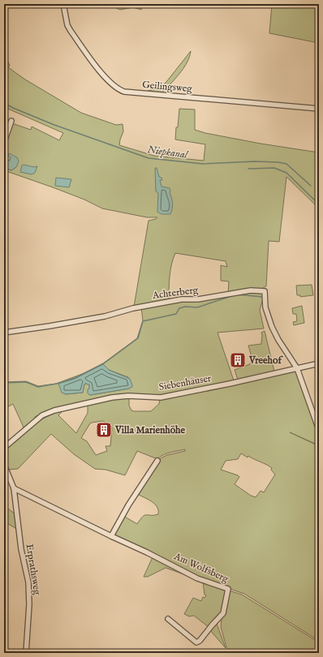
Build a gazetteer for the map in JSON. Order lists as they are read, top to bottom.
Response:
{
  "streets": {
    "street": [
      "Geilingsweg",
      "Achterberg",
      "Siebenhäuser",
      "Am Wolfsberg",
      "Erprathsweg"
    ]
  },
  "crossings": [
    ["Achterberg", "Siebenhäuser"],
    ["Am Wolfsberg", "Erprathsweg"]
  ],
  "water": ["Niepkanal"],
  "places": {
    "building": ["Vreehof", "Villa Marienhöhe"]
  }
}
